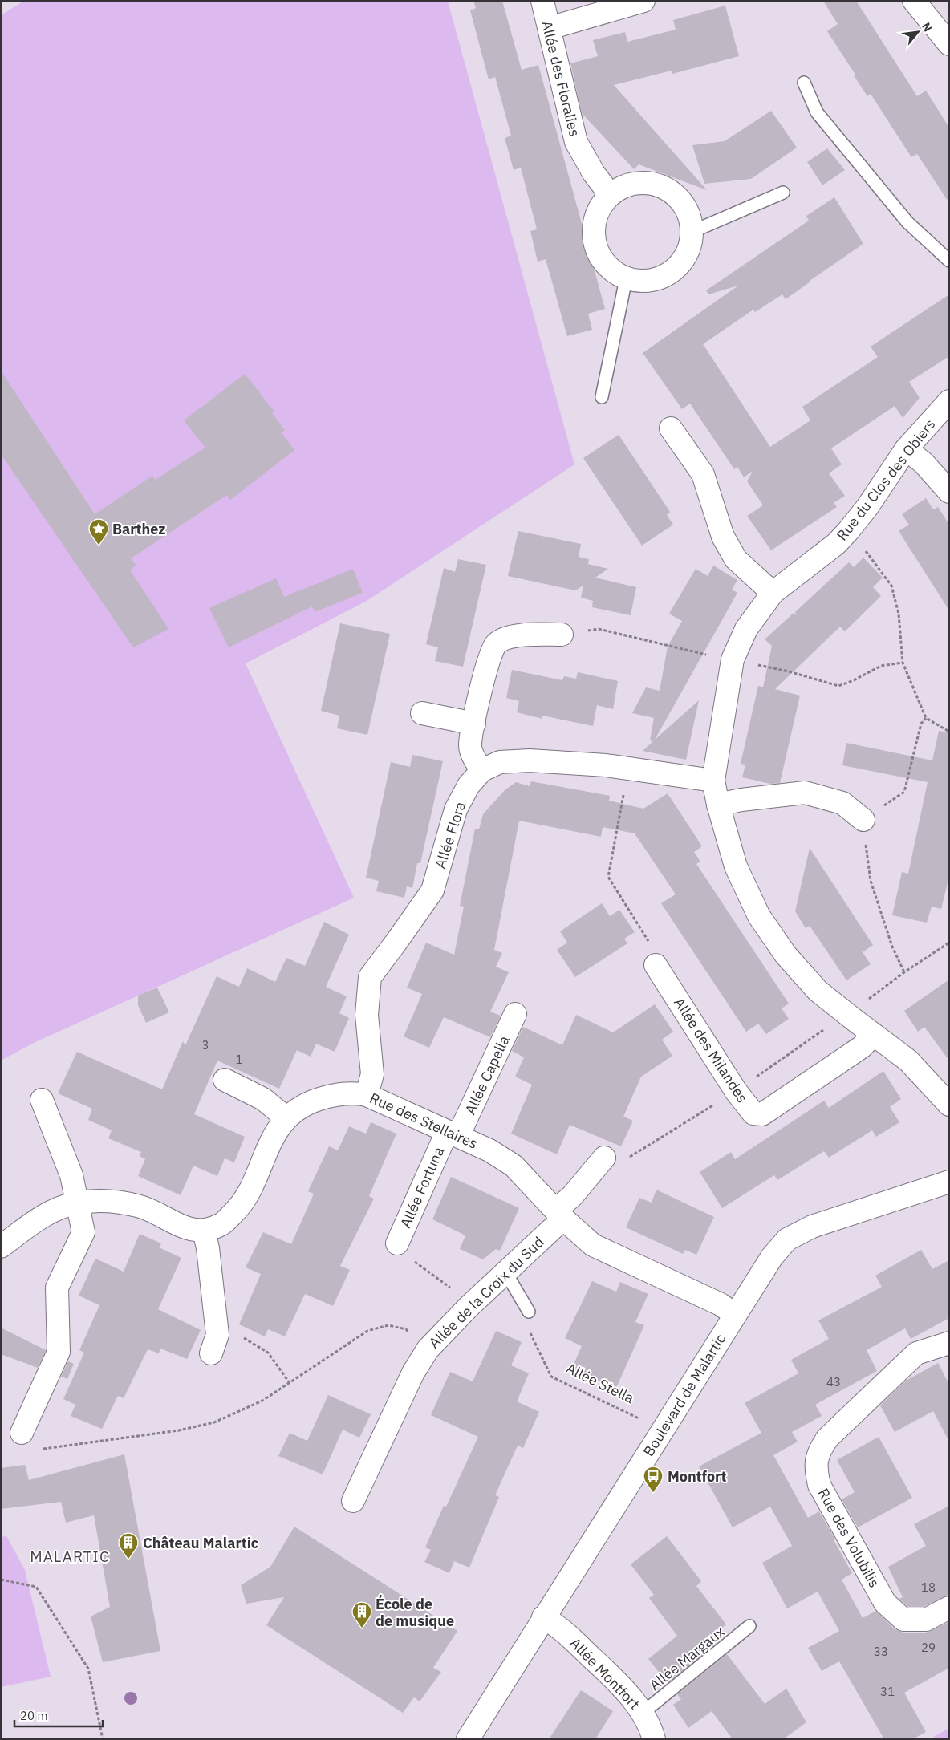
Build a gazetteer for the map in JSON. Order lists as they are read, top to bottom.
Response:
{
  "streets": {
    "street": [
      "Allée des Floralies",
      "Rue du Clos des Obiers",
      "Allée Flora",
      "Allée des Milandes",
      "Allée Capella",
      "Rue des Stellaires",
      "Allée Fortuna",
      "Allée de la Croix du Sud",
      "Boulevard de Malartic",
      "Rue des Volubilis",
      "Allée Montfort"
    ],
    "lane": ["Allée Margaux"],
    "path": ["Allée Stella"]
  },
  "crossings": [
    ["Rue du Clos des Obiers", "Allée Flora"],
    ["Rue du Clos des Obiers", "Allée des Milandes"],
    ["Allée Flora", "Rue des Stellaires"],
    ["Allée Capella", "Rue des Stellaires"],
    ["Allée Capella", "Allée Fortuna"],
    ["Rue des Stellaires", "Allée Fortuna"],
    ["Rue des Stellaires", "Allée de la Croix du Sud"],
    ["Rue des Stellaires", "Boulevard de Malartic"],
    ["Boulevard de Malartic", "Allée Montfort"],
    ["Allée Margaux", "Allée Montfort"]
  ],
  "districts": ["MALARTIC"],
  "places": {
    "place": ["Barthez"],
    "bus stop": ["Montfort"],
    "building": ["Château Malartic", "École de de musique"]
  },
  "house_numbers": [
    "3",
    "1",
    "43",
    "18",
    "29",
    "33",
    "31"
  ],
  "scale_bar": "20 m",
  "north": "top right"
}
